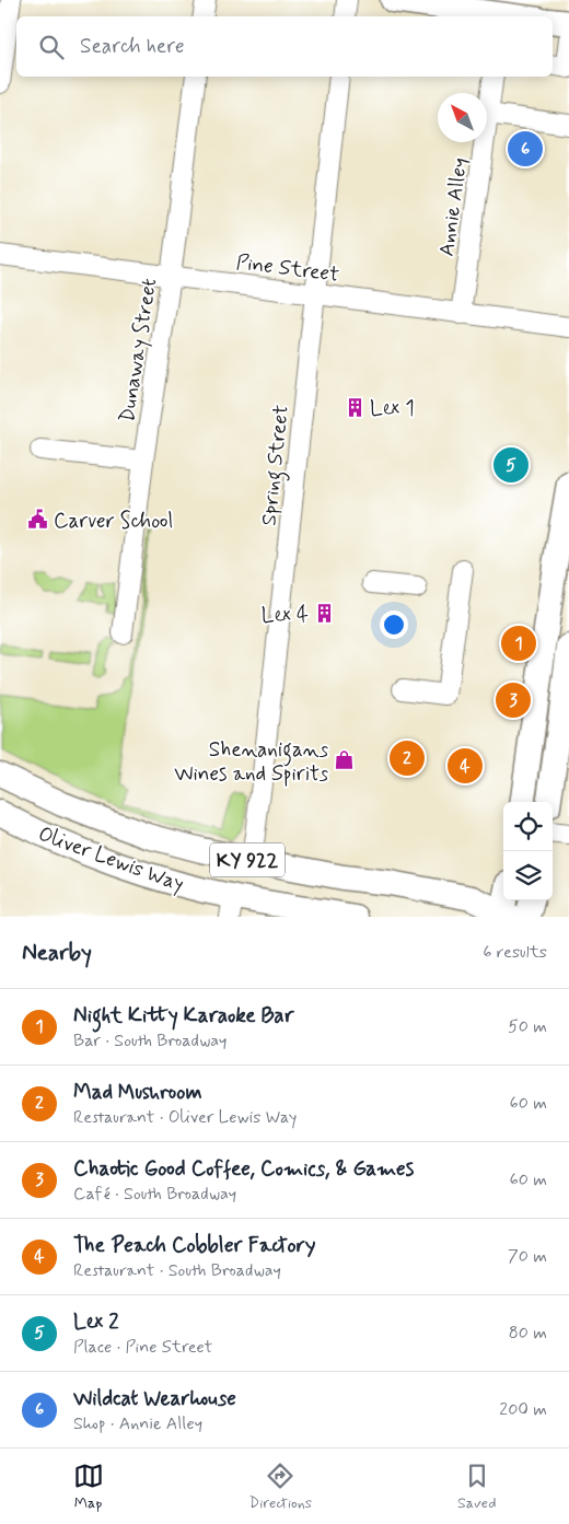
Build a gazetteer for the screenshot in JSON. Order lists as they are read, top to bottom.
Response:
{
  "streets": {
    "main road": ["Oliver Lewis Way", "KY 922"],
    "street": [
      "Annie Alley",
      "Pine Street",
      "Dunaway Street",
      "Spring Street"
    ]
  },
  "crossings": [
    ["Annie Alley", "Pine Street"],
    ["Pine Street", "Dunaway Street"],
    ["Pine Street", "Spring Street"],
    ["Spring Street", "Oliver Lewis Way"]
  ],
  "places": {
    "building": ["Lex 1", "Lex 4"],
    "public building": ["Carver School"],
    "shop": ["Shenanigans Wines and Spirits"]
  },
  "north": "top left",
  "page": {
    "search": "Search here",
    "pins": [
      "6",
      "5",
      "1",
      "3",
      "2",
      "4"
    ],
    "heading": ["Nearby", "6 results"],
    "list": [
      {
        "mark": "1",
        "name": "Night Kitty Karaoke Bar",
        "note": "Bar · South Broadway",
        "value": "50 m"
      },
      {
        "mark": "2",
        "name": "Mad Mushroom",
        "note": "Restaurant · Oliver Lewis Way",
        "value": "60 m"
      },
      {
        "mark": "3",
        "name": "Chaotic Good Coffee, Comics, & Games",
        "note": "Café · South Broadway",
        "value": "60 m"
      },
      {
        "mark": "4",
        "name": "The Peach Cobbler Factory",
        "note": "Restaurant · South Broadway",
        "value": "70 m"
      },
      {
        "mark": "5",
        "name": "Lex 2",
        "note": "Place · Pine Street",
        "value": "80 m"
      },
      {
        "mark": "6",
        "name": "Wildcat Wearhouse",
        "note": "Shop · Annie Alley",
        "value": "200 m"
      }
    ],
    "nav": ["Map", "Directions", "Saved"]
  }
}
